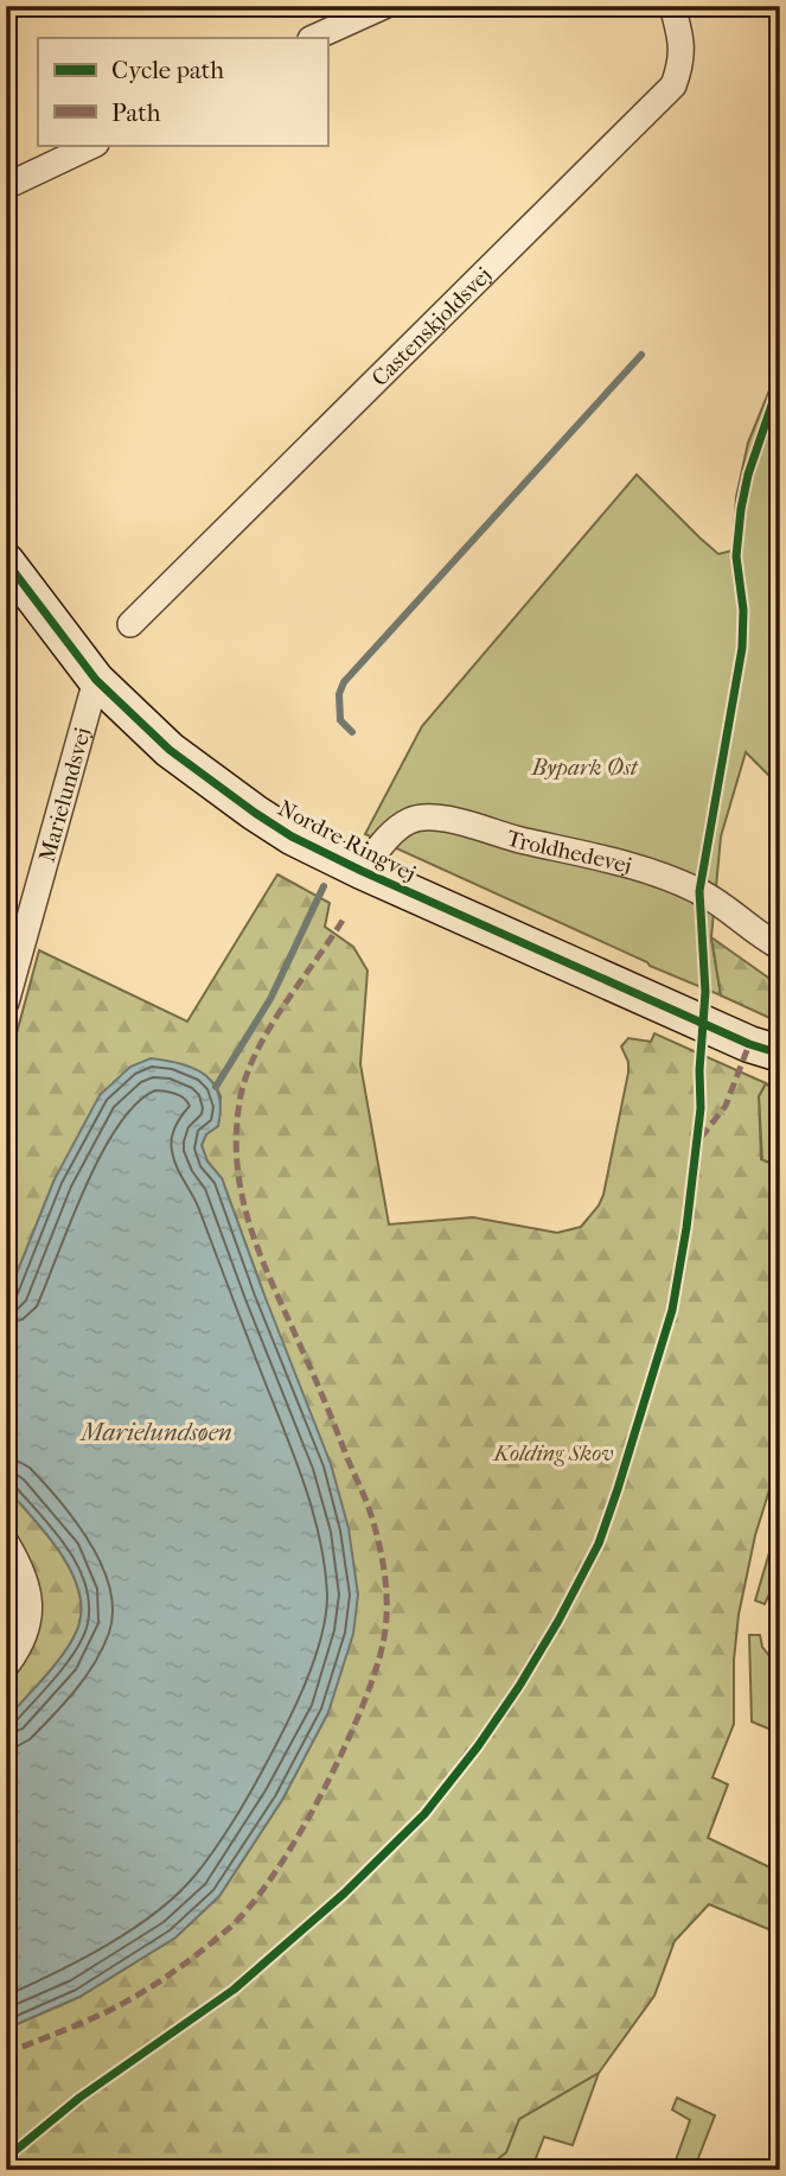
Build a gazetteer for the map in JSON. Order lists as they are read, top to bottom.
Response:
{
  "streets": {
    "main road": ["Nordre Ringvej"],
    "street": ["Castenskjoldsvej", "Marielundsvej", "Troldhedevej"]
  },
  "crossings": [
    ["Marielundsvej", "Nordre Ringvej"],
    ["Nordre Ringvej", "Troldhedevej"]
  ],
  "water": ["Marielundsøen"],
  "parks": ["Bypark Øst", "Kolding Skov"],
  "legend": ["Cycle path", "Path"]
}
